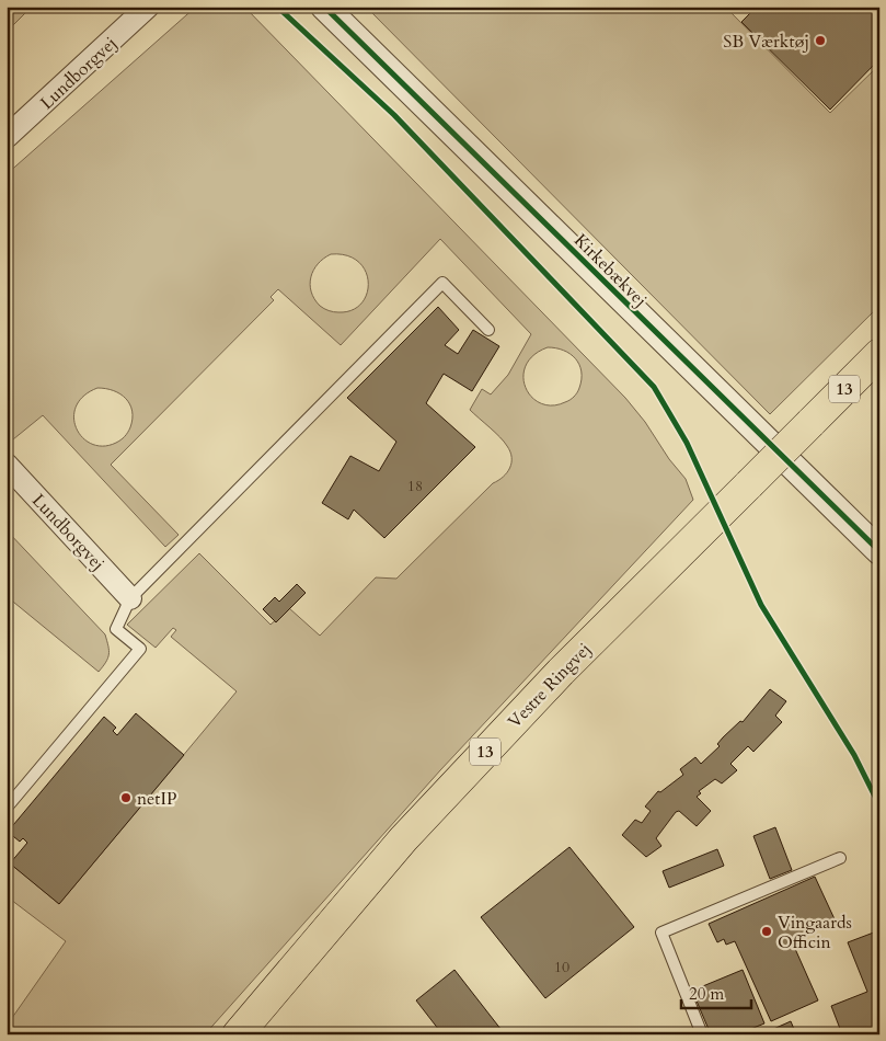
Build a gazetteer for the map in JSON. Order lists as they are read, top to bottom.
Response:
{
  "streets": {
    "main road": ["13", "Vestre Ringvej"],
    "street": ["Lundborgvej", "Kirkebækvej"]
  },
  "places": ["SB Værktøj", "netIP", "Vingaards Officin"],
  "house_numbers": ["18", "10"],
  "scale_bar": "20 m"
}
